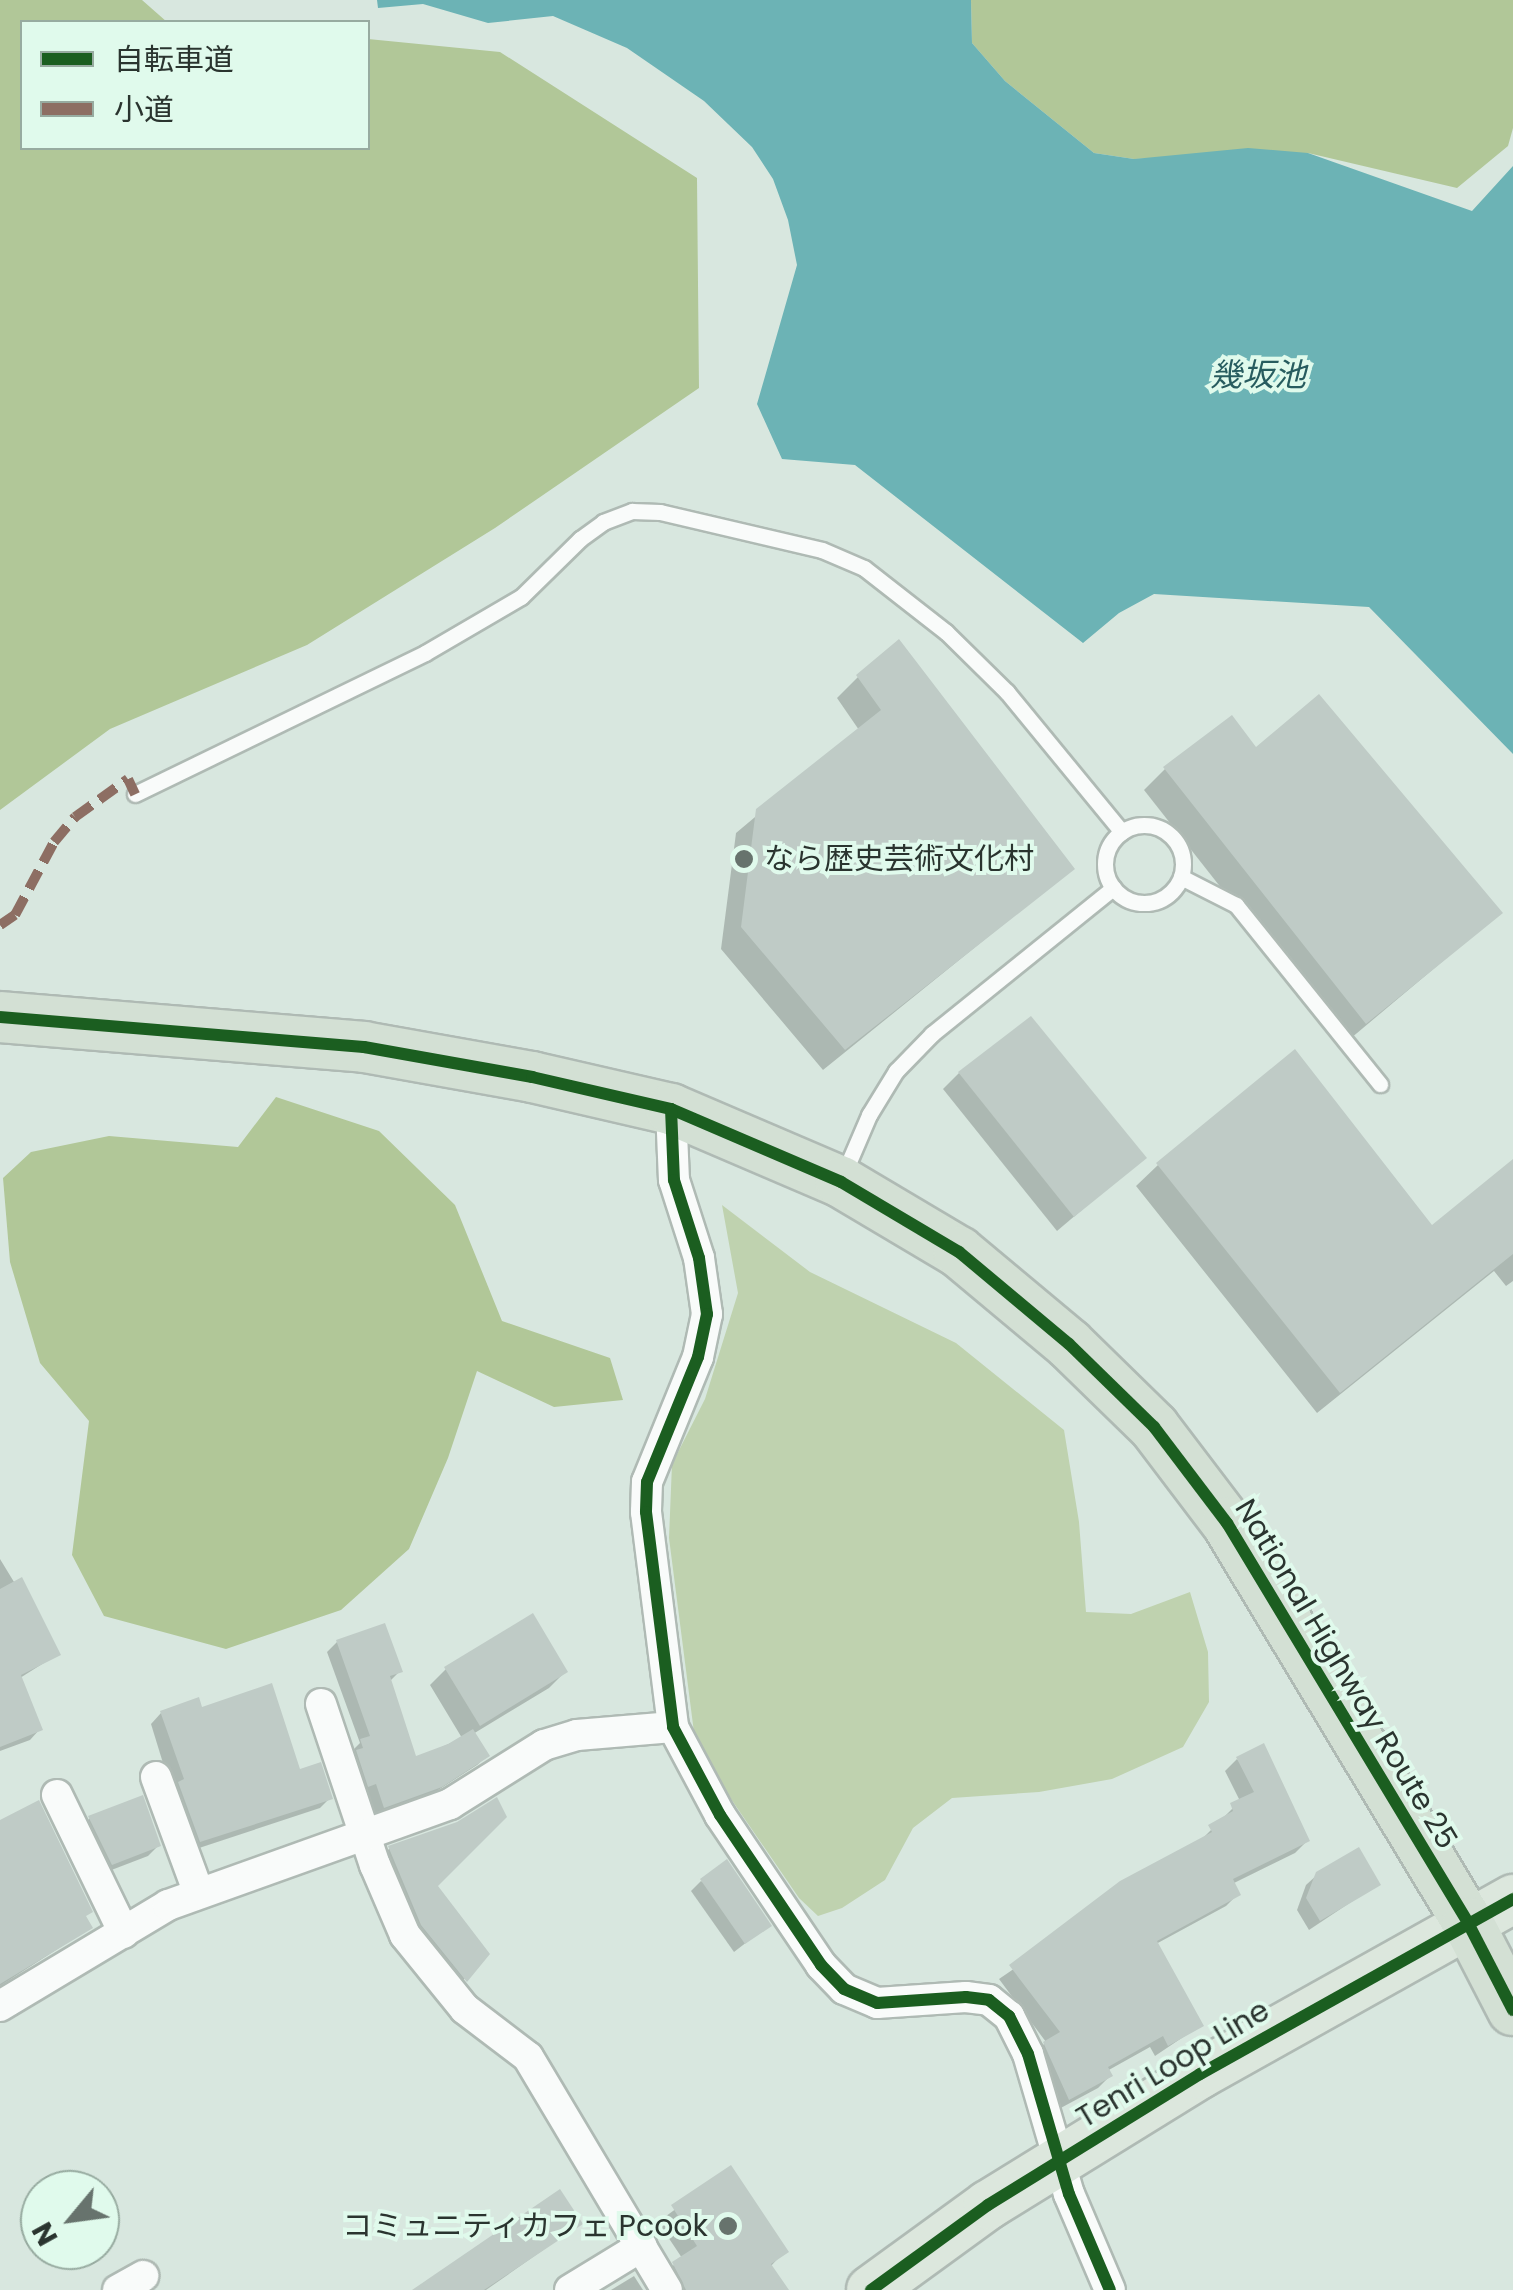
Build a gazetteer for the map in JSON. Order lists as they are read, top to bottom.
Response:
{
  "streets": {
    "highway": ["National Highway Route 25"],
    "main road": ["Tenri Loop Line"]
  },
  "crossings": [
    ["National Highway Route 25", "Tenri Loop Line"]
  ],
  "water": ["幾坂池"],
  "places": ["なら歴史芸術文化村", "コミュニティカフェ Pcook"],
  "legend": ["自転車道", "小道"],
  "north": "bottom left"
}
